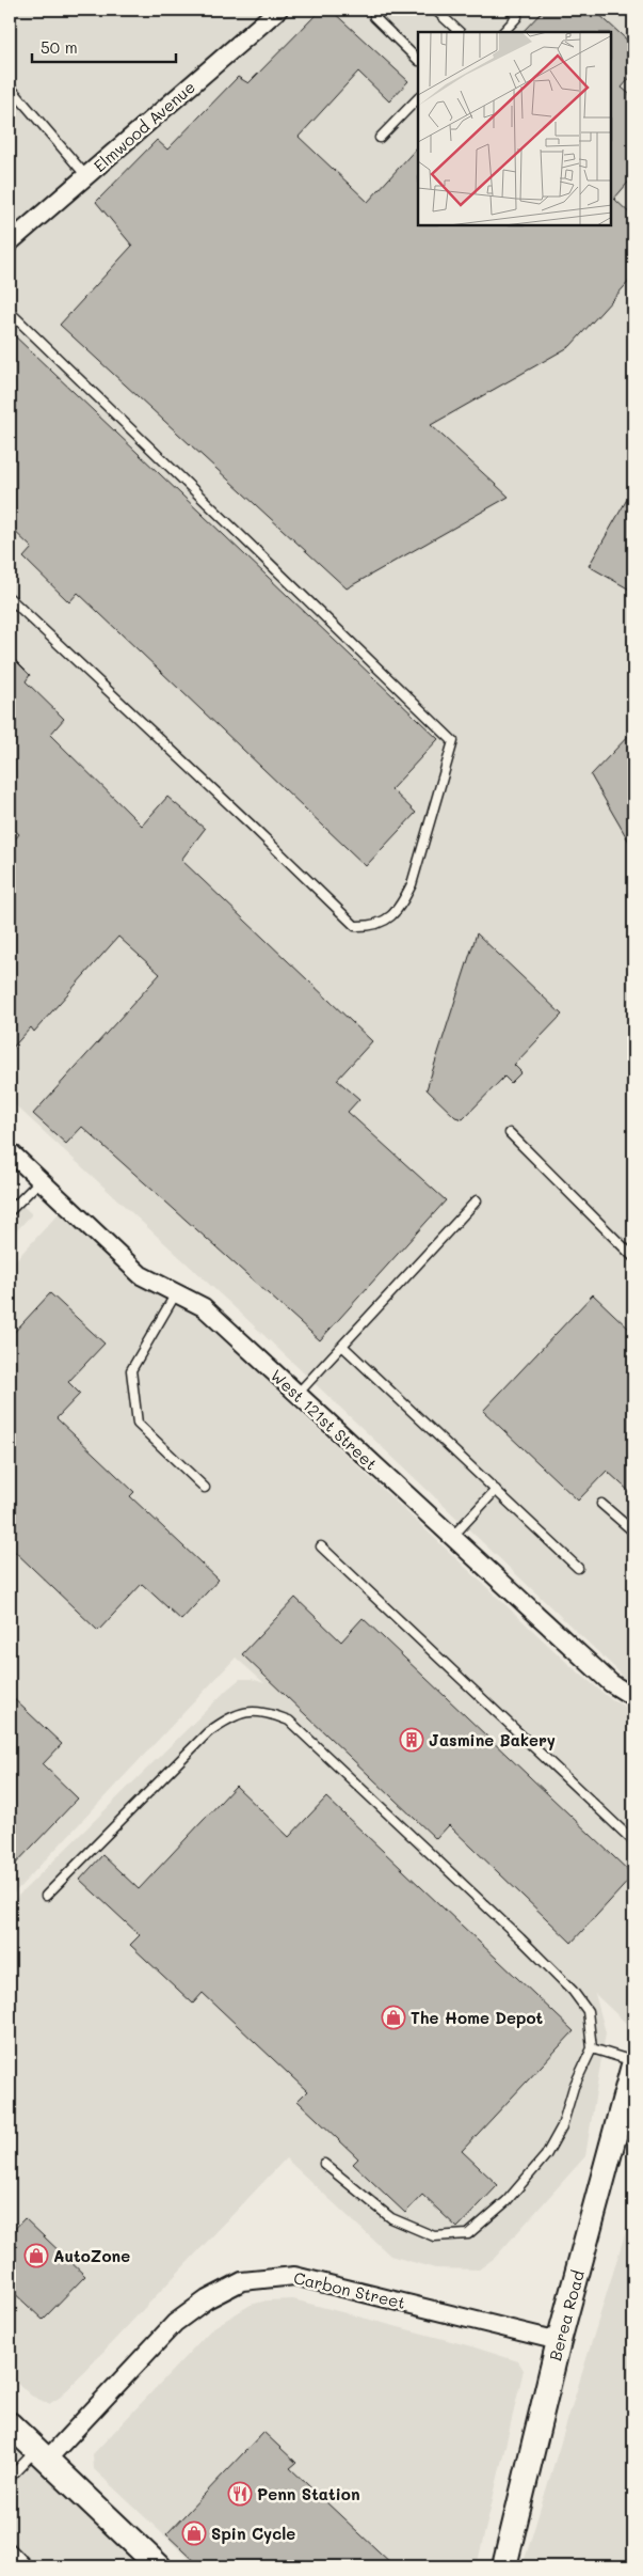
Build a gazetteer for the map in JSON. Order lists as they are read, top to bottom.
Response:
{
  "streets": {
    "main road": ["Berea Road"],
    "street": ["Elmwood Avenue", "West 121st Street", "Carbon Street"]
  },
  "crossings": [
    ["Carbon Street", "Berea Road"]
  ],
  "places": {
    "building": ["Jasmine Bakery"],
    "shop": ["The Home Depot", "AutoZone", "Spin Cycle"],
    "restaurant": ["Penn Station"]
  },
  "scale_bar": "50 m"
}
